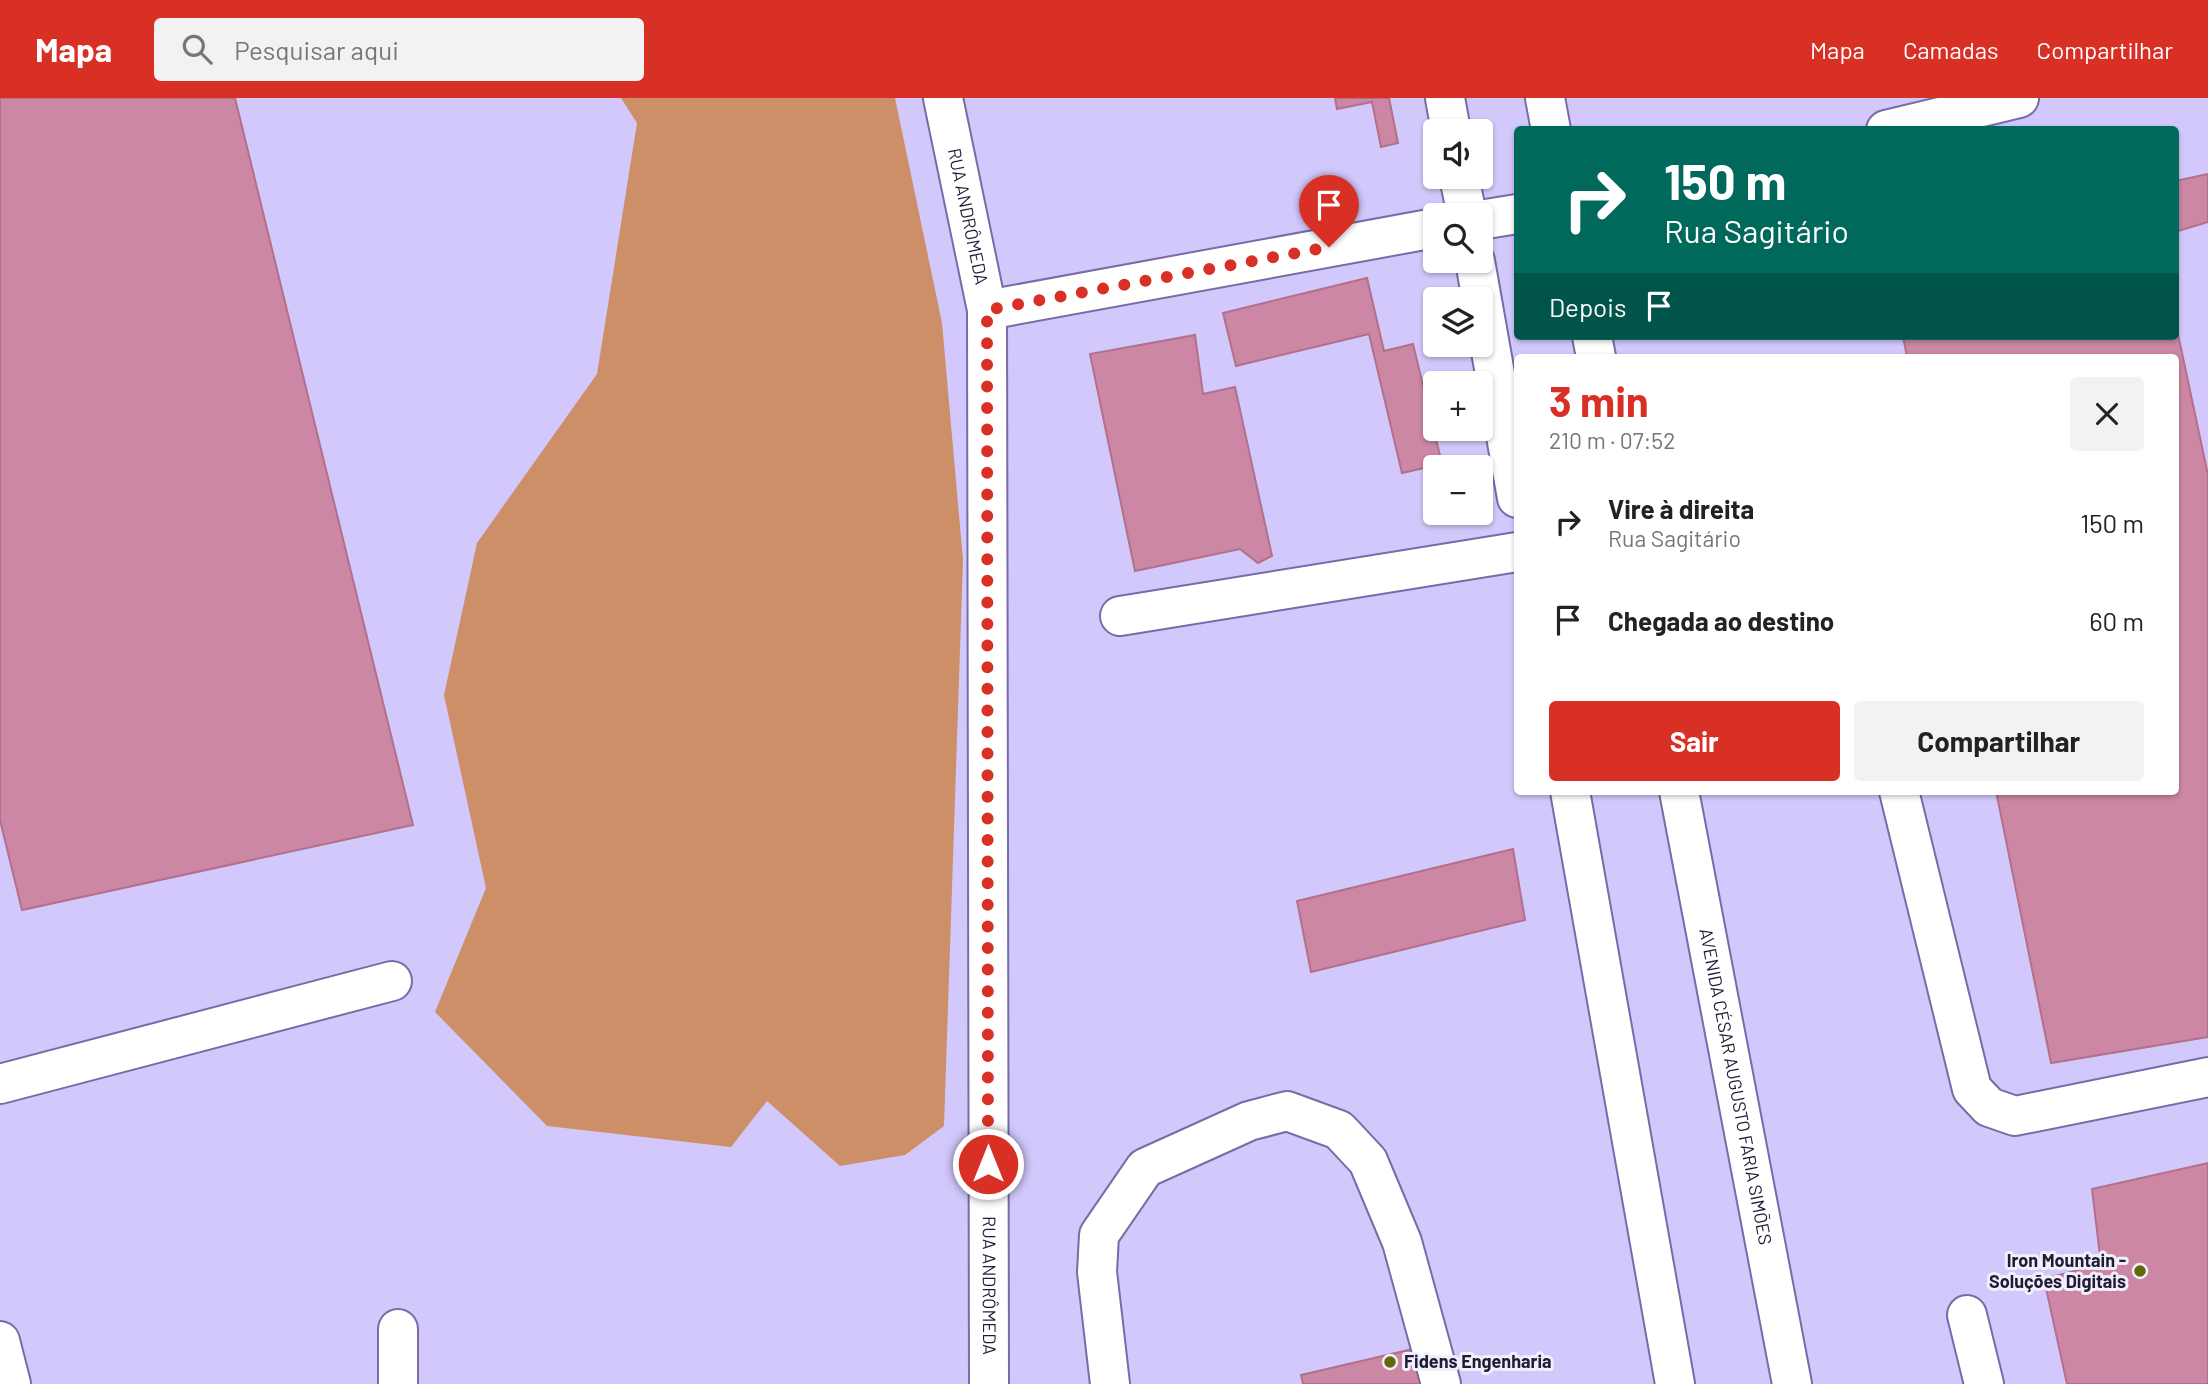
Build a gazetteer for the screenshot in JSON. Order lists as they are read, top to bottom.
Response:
{
  "streets": {
    "street": ["RUA ANDRÔMEDA", "AVENIDA CÉSAR AUGUSTO FARIA SIMÕES"]
  },
  "places": ["Iron Mountain - Soluções Digitais", "Fidens Engenharia"],
  "page": {
    "header": "Mapa",
    "search": "Pesquisar aqui",
    "nav": ["Mapa", "Camadas", "Compartilhar"],
    "map_buttons": ["+", "−"],
    "turn": ["150 m", "Rua Sagitário"],
    "then": "Depois",
    "heading": ["3 min", "210 m · 07:52"],
    "list": [
      {
        "name": "Vire à direita",
        "note": "Rua Sagitário",
        "value": "150 m"
      },
      {
        "name": "Chegada ao destino",
        "value": "60 m"
      }
    ],
    "buttons": ["Sair", "Compartilhar"]
  }
}
